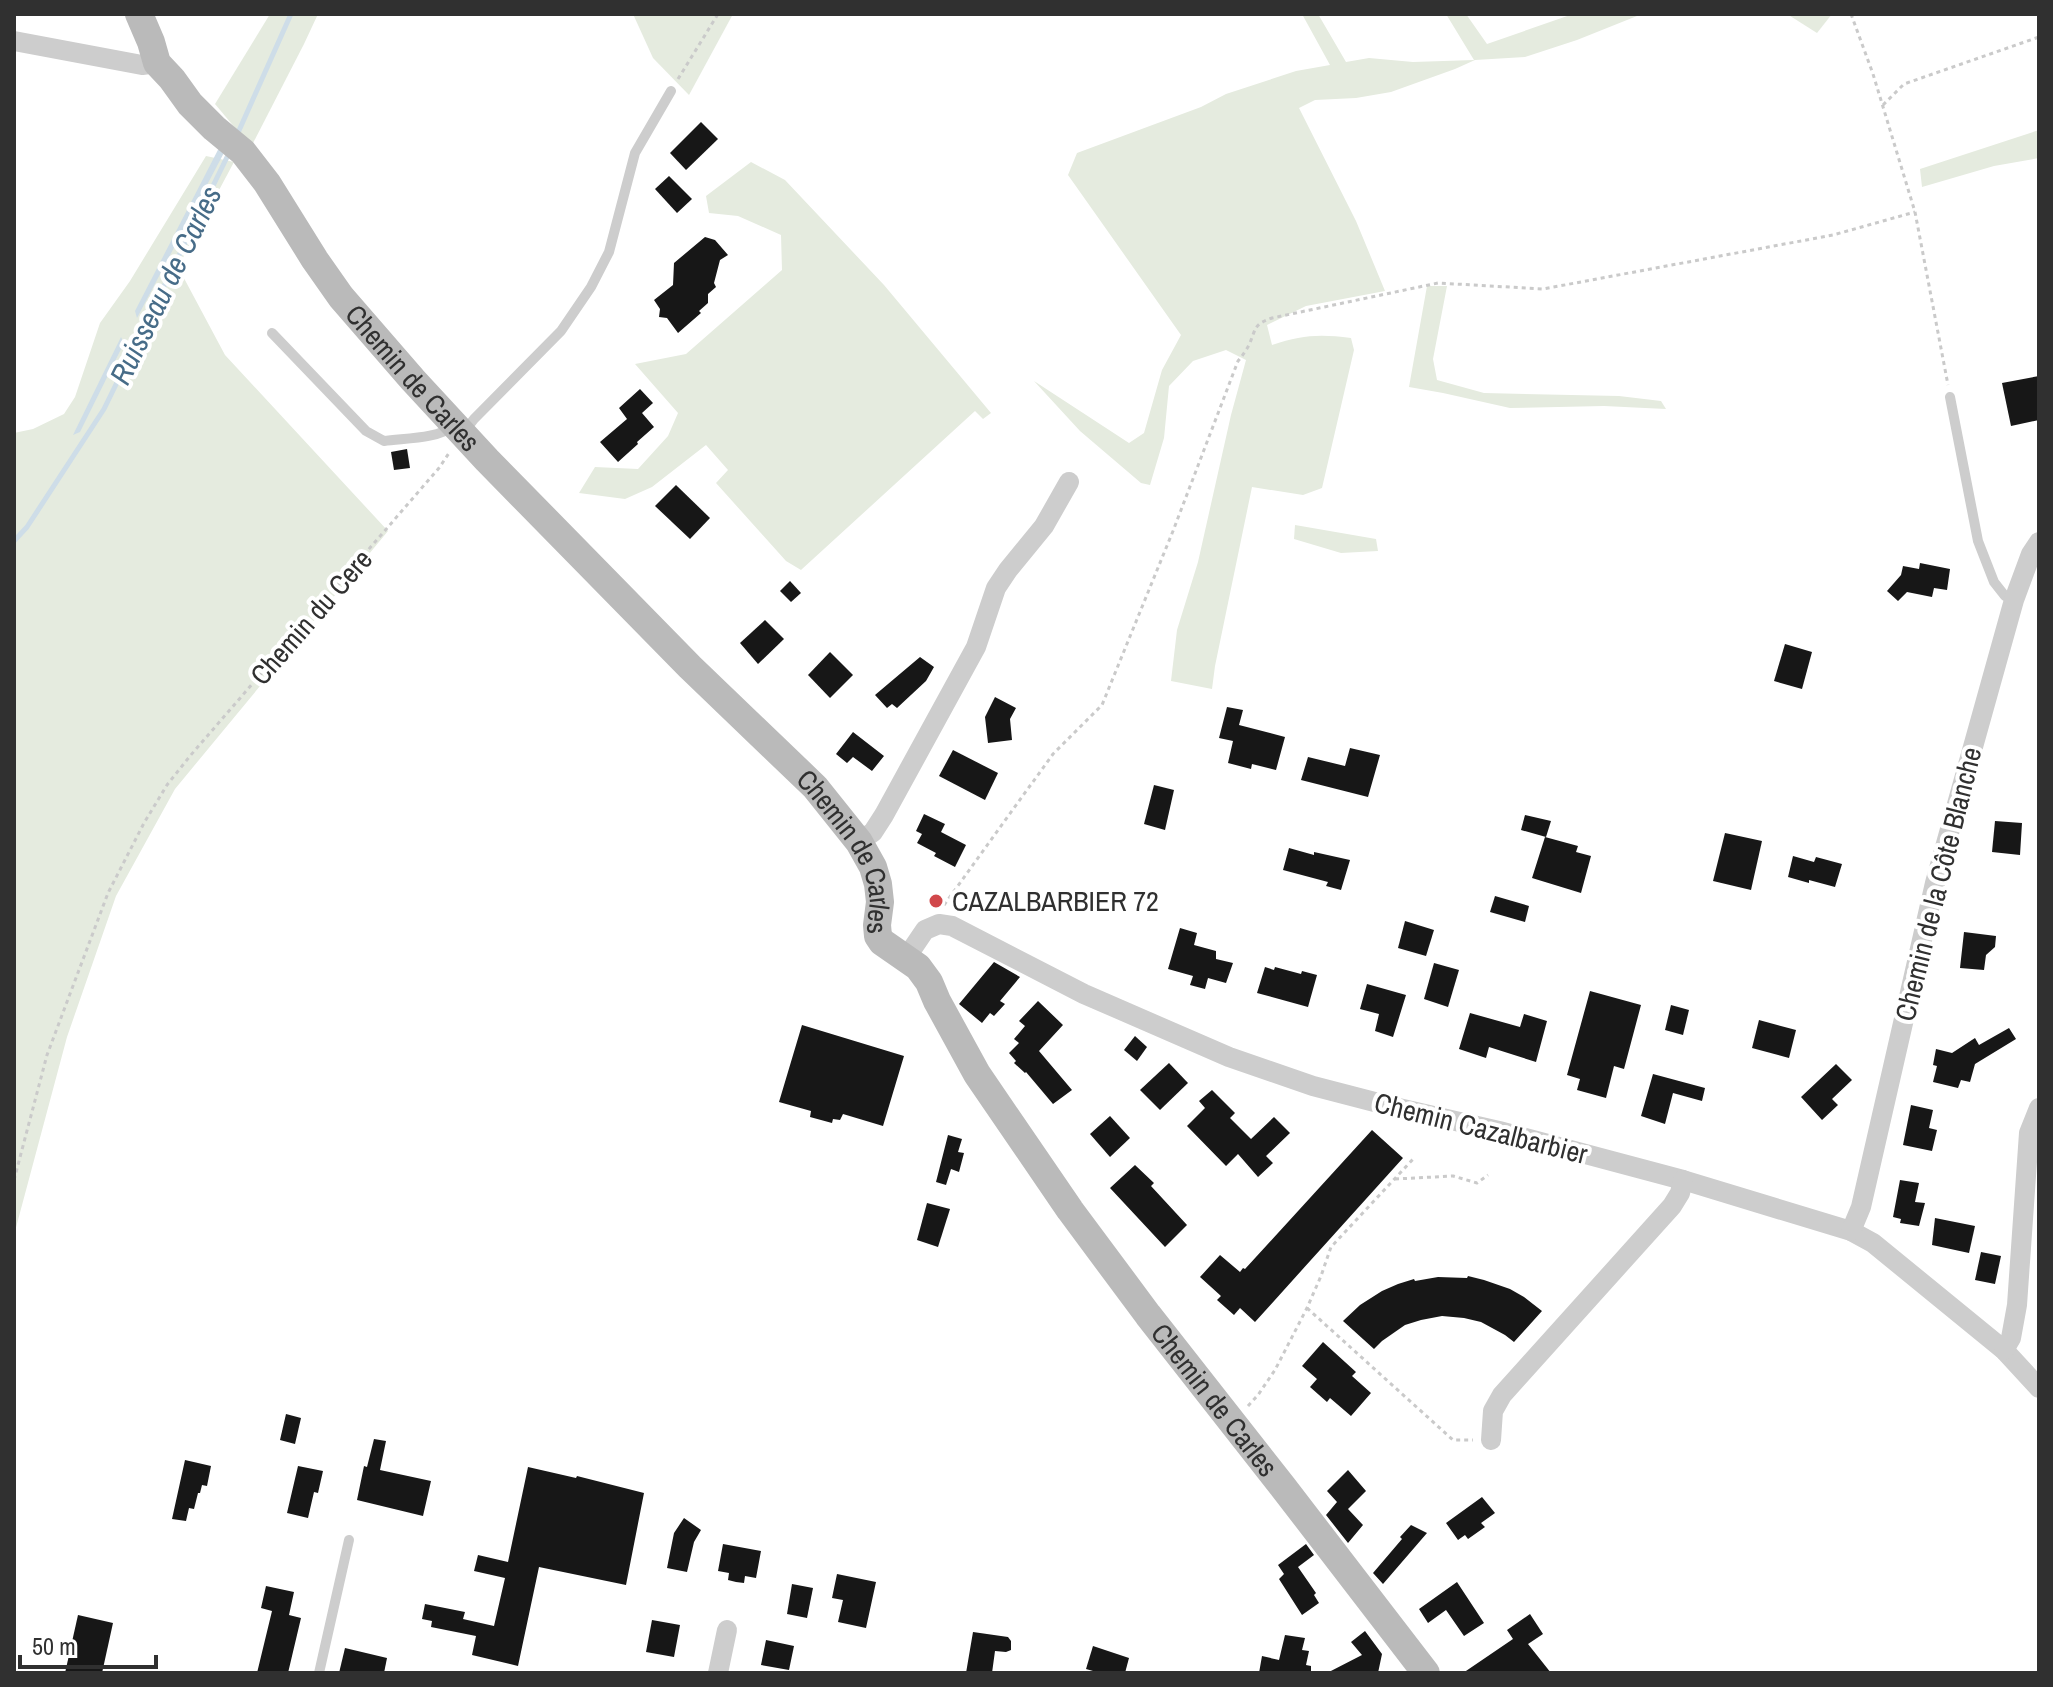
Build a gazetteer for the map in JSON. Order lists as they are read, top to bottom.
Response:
{
  "streets": {
    "street": ["Chemin de Carles", "Chemin de la Côte Blanche", "Chemin Cazalbarbier"],
    "path": ["Chemin du Cere"]
  },
  "crossings": [
    ["Chemin de Carles", "Chemin du Cere"],
    ["Chemin de la Côte Blanche", "Chemin Cazalbarbier"]
  ],
  "water": ["Ruisseau de Carles"],
  "places": ["CAZALBARBIER 72"],
  "scale_bar": "50 m"
}
